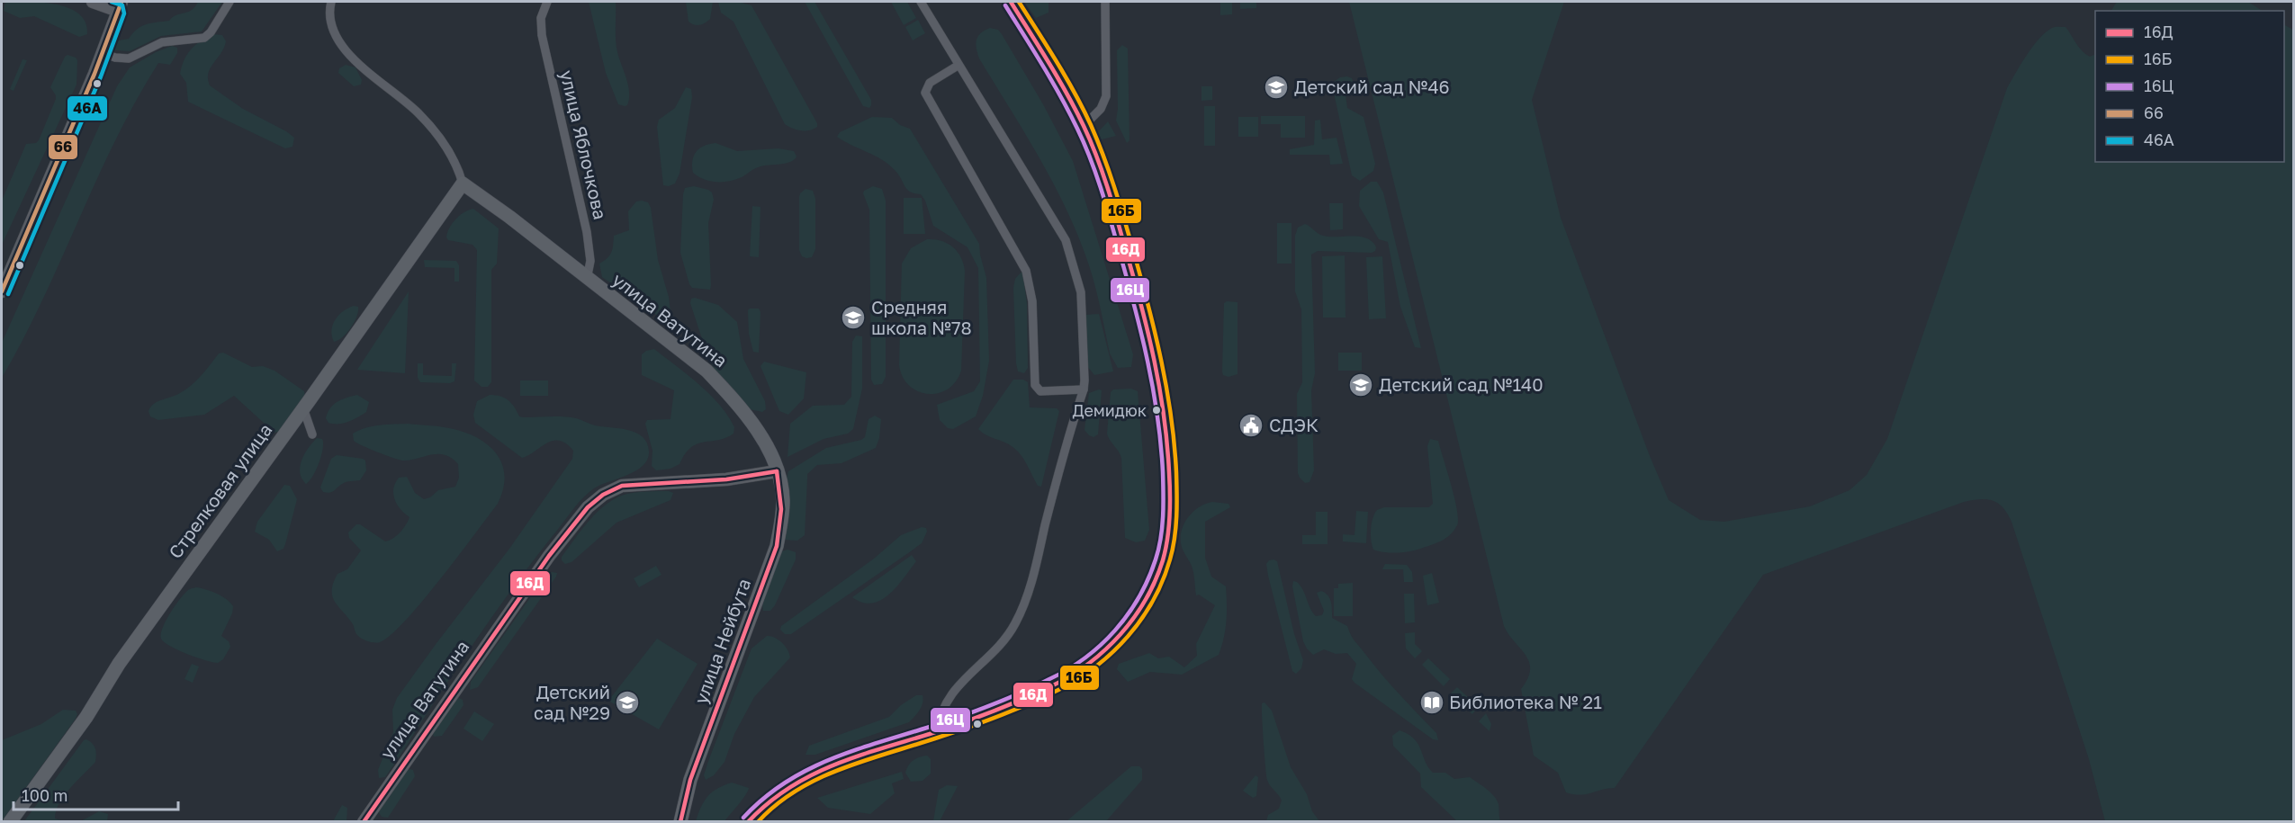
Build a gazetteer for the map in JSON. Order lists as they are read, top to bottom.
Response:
{
  "streets": {
    "main road": ["улица Ватутина", "Стрелковая улица", "улица Нейбута"],
    "street": ["улица Яблочкова"]
  },
  "crossings": [
    ["улица Яблочкова", "улица Ватутина"],
    ["улица Ватутина", "Стрелковая улица"],
    ["улица Ватутина", "улица Нейбута"]
  ],
  "places": {
    "school or university": [
      "Детский сад №46",
      "Средняя школа №78",
      "Детский сад №140",
      "Детский сад №29"
    ],
    "other": ["Демидюк"],
    "public building": ["СДЭК"],
    "library": ["Библиотека № 21"]
  },
  "lines": [
    "transit line 16Д",
    "transit line 16Б",
    "transit line 66",
    "transit line 46А",
    "transit line 16Ц"
  ],
  "legend": [
    "16Д",
    "16Б",
    "16Ц",
    "66",
    "46А"
  ],
  "scale_bar": "100 m"
}
